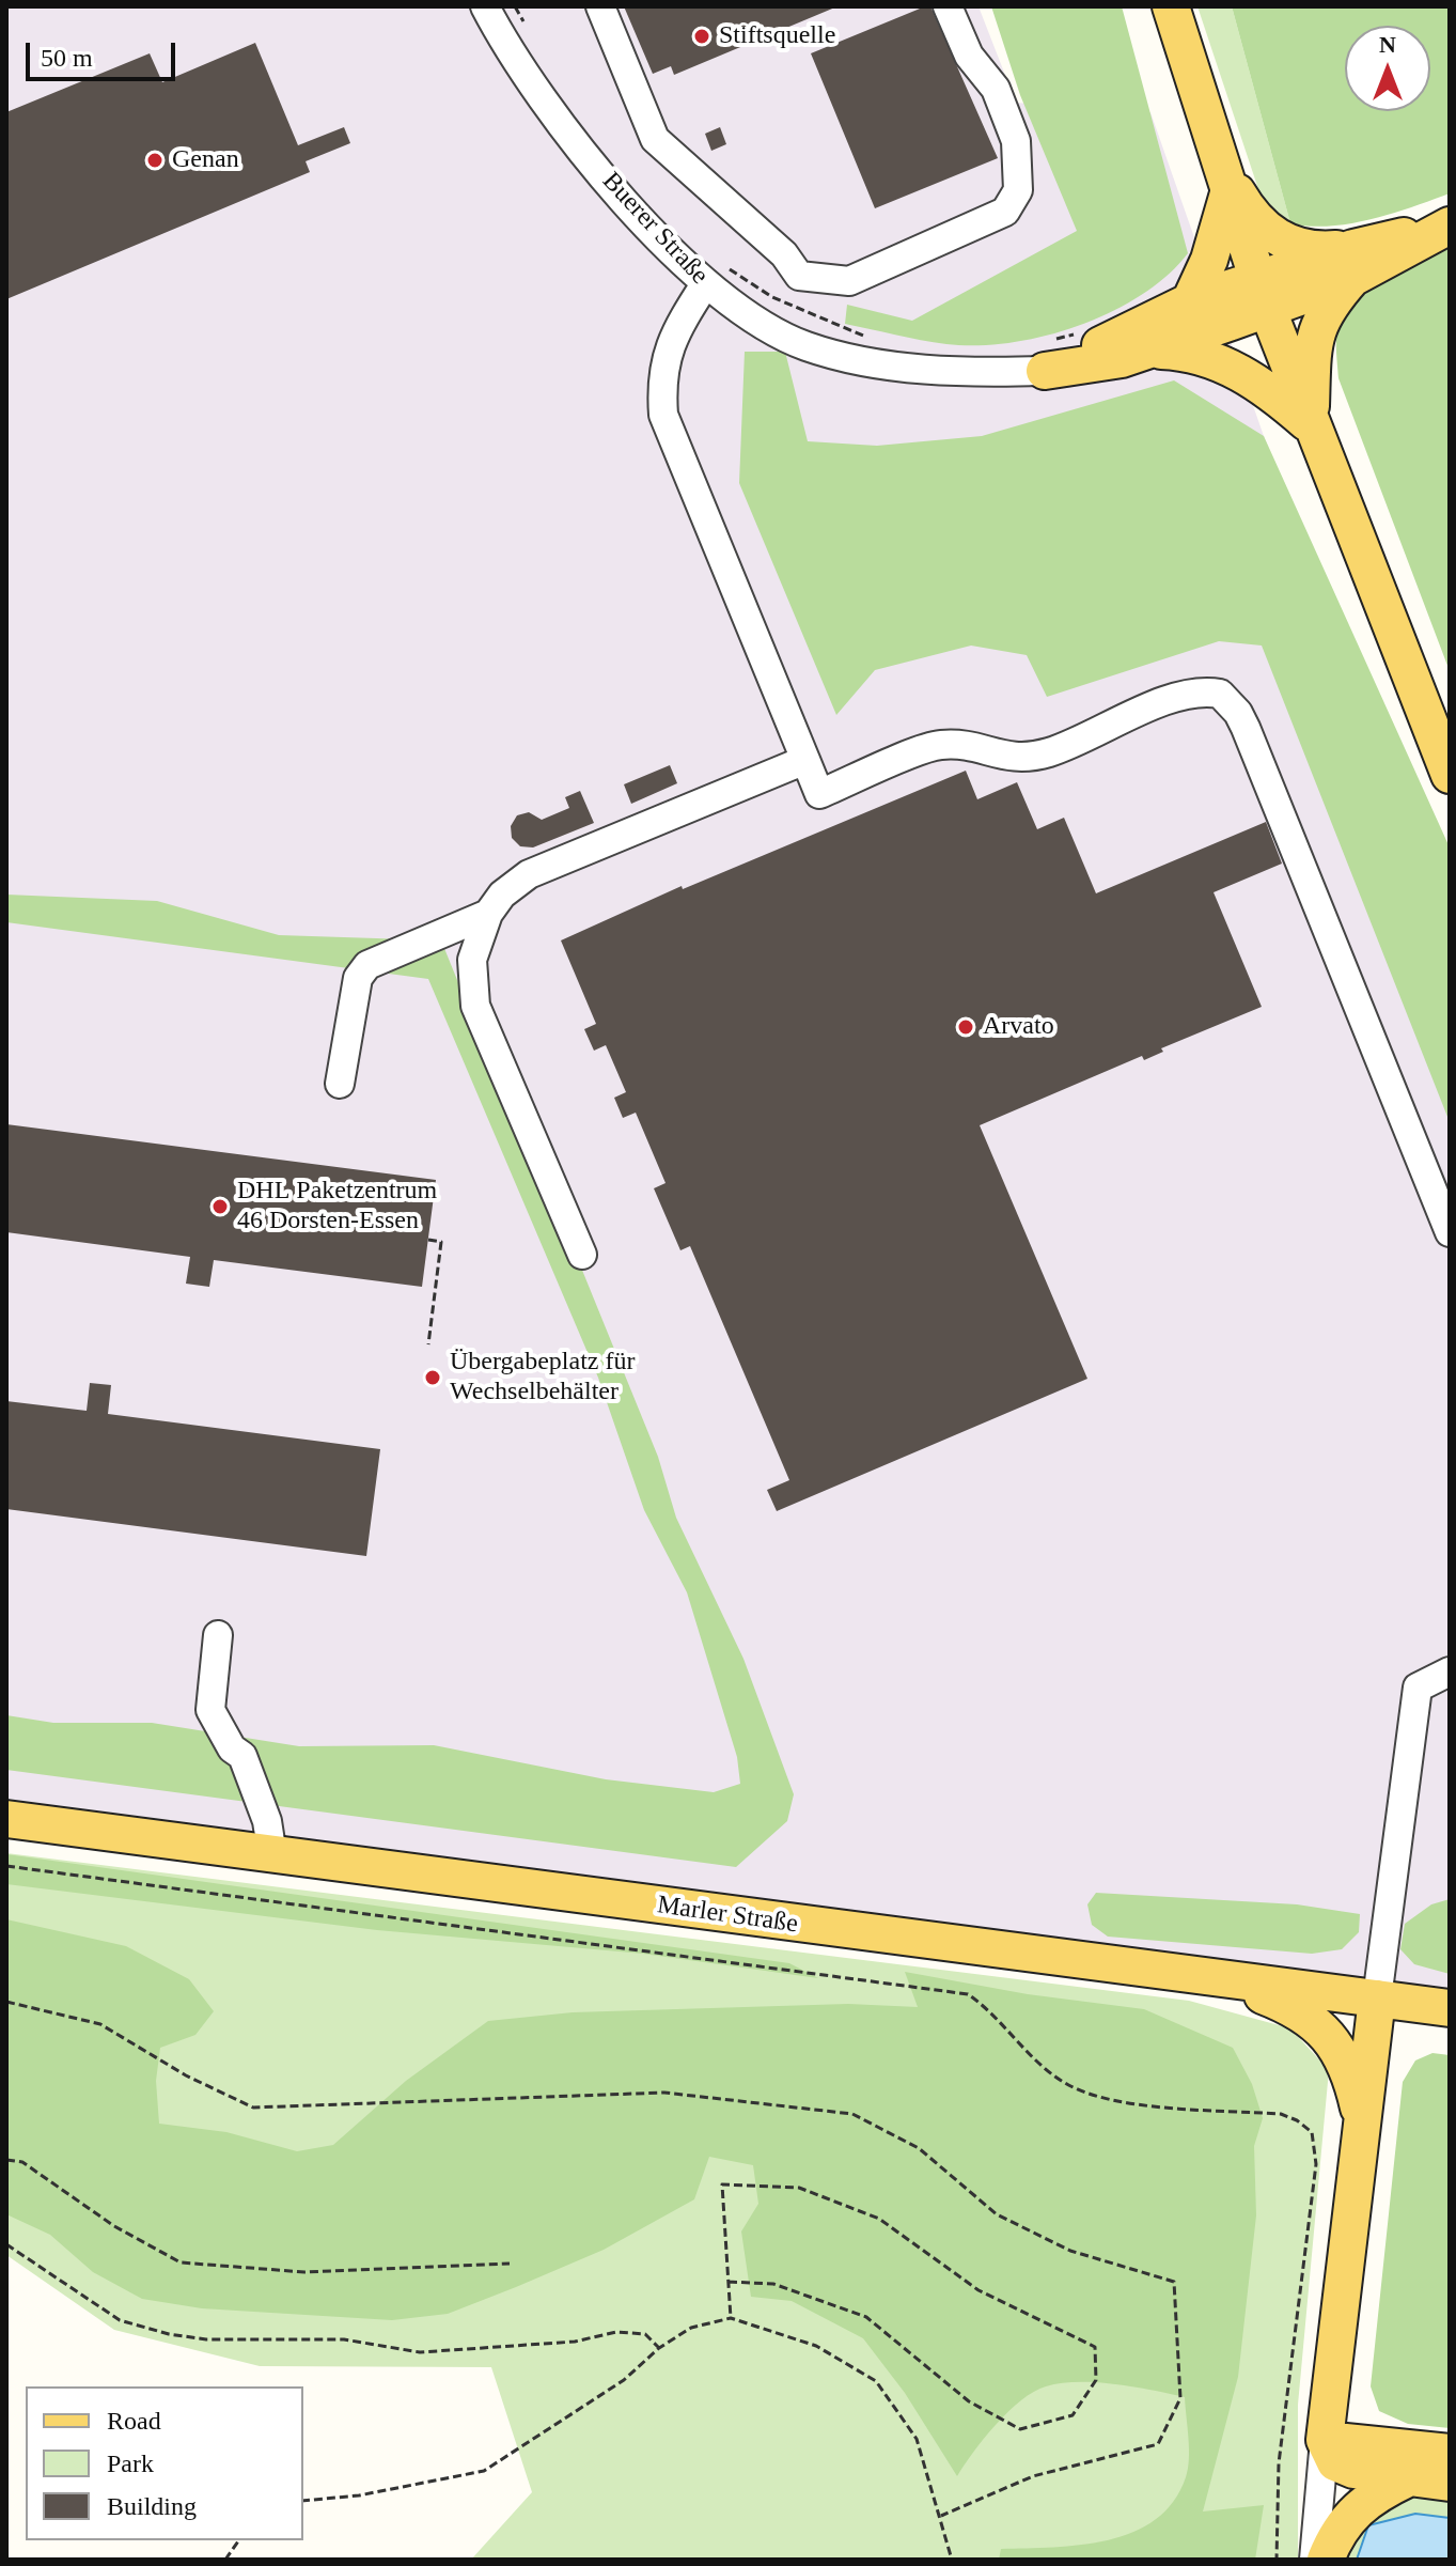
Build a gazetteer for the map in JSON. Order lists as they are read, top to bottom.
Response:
{
  "streets": {
    "main road": ["Marler Straße"],
    "street": ["Buerer Straße"]
  },
  "places": [
    "Stiftsquelle",
    "Genan",
    "Arvato",
    "DHL Paketzentrum 46 Dorsten-Essen",
    "Übergabeplatz für Wechselbehälter"
  ],
  "legend": ["Road", "Park", "Building"],
  "scale_bar": "50 m",
  "north": "top"
}
